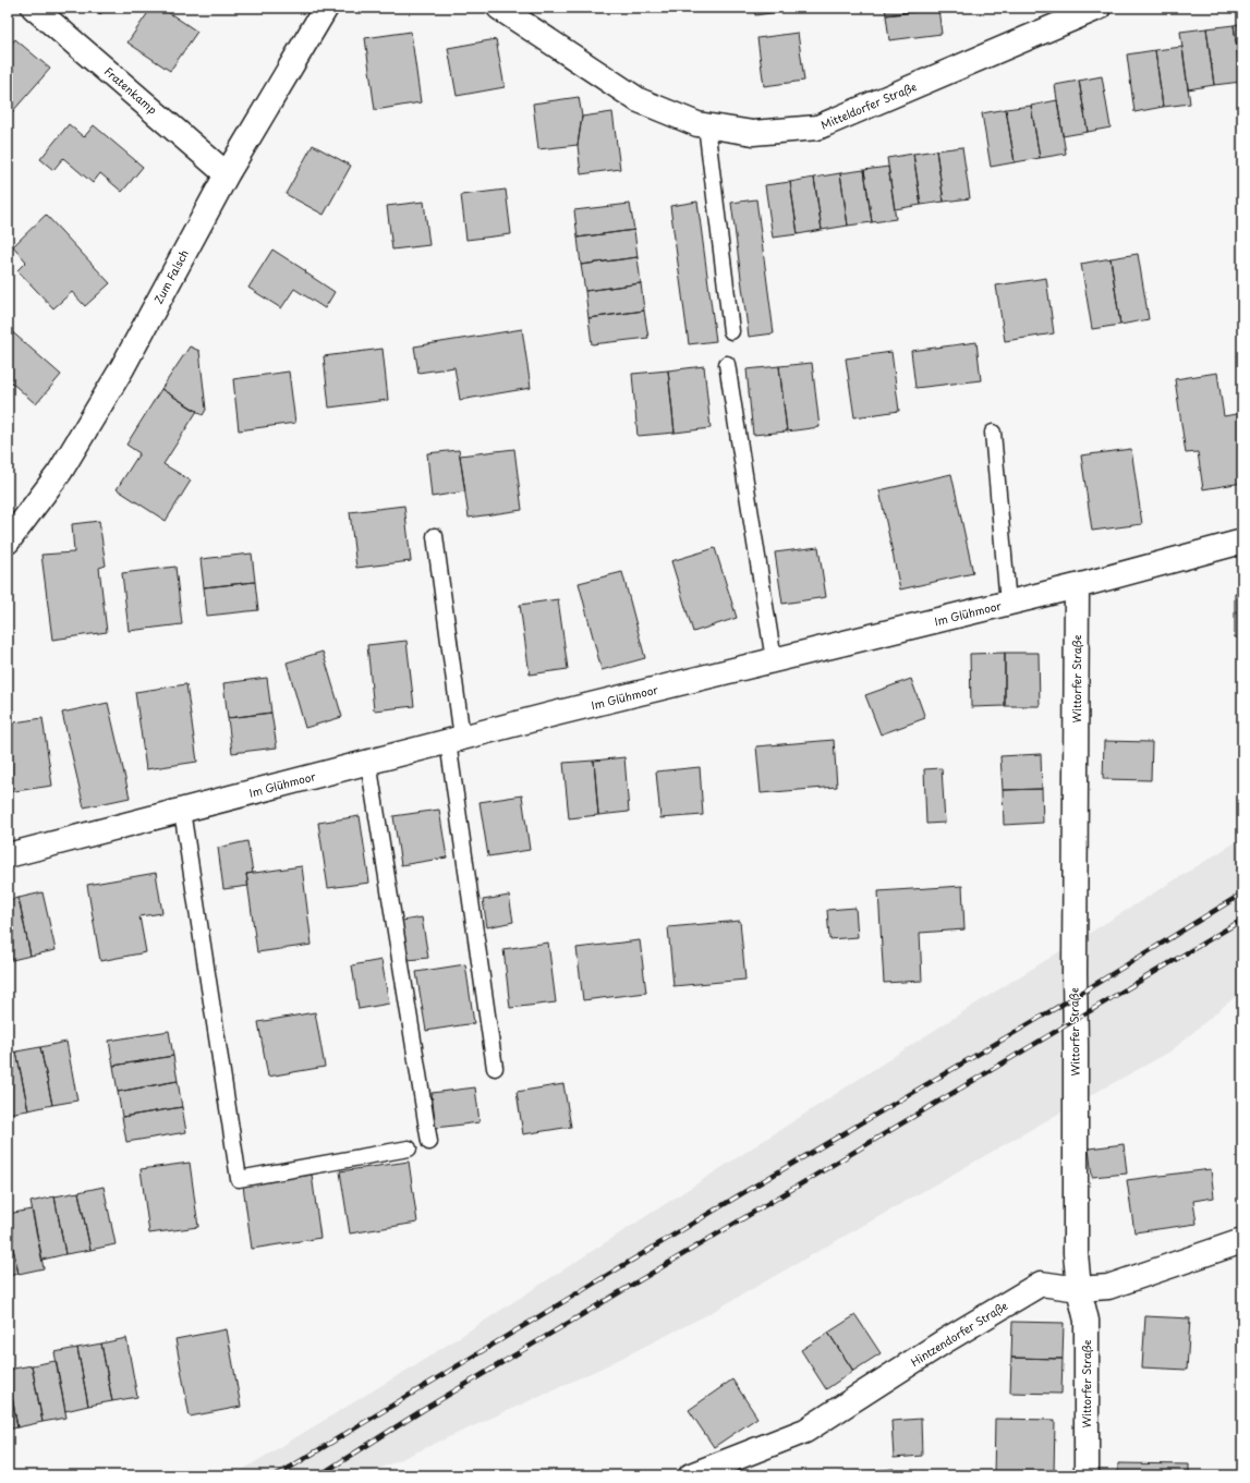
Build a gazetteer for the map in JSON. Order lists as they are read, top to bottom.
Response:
{
  "streets": {
    "street": [
      "Fratenkamp",
      "Mitteldorfer Straße",
      "Zum Falsch",
      "Im Glühmoor",
      "Wittorfer Straße",
      "Hintzendorfer Straße"
    ]
  },
  "crossings": [
    ["Fratenkamp", "Zum Falsch"],
    ["Im Glühmoor", "Wittorfer Straße"],
    ["Wittorfer Straße", "Hintzendorfer Straße"]
  ]
}
